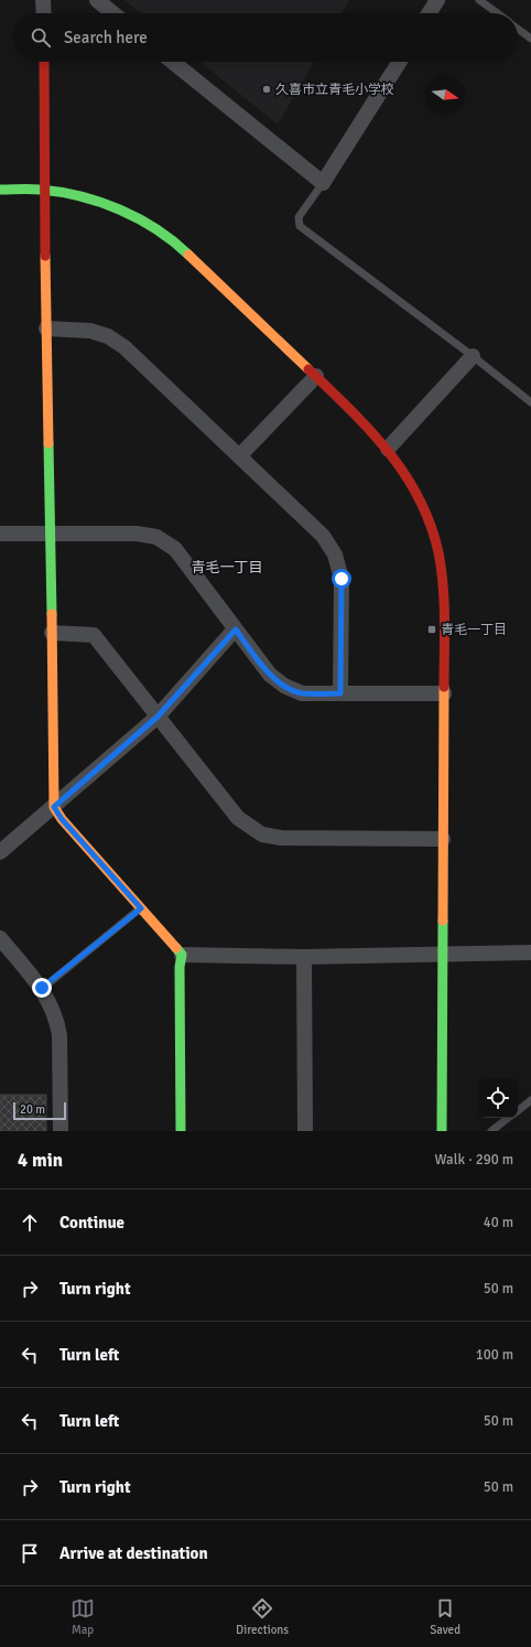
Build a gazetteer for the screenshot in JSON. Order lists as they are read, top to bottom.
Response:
{
  "districts": ["青毛一丁目"],
  "places": {
    "other": ["久喜市立青毛小学校"],
    "transit": ["青毛一丁目"]
  },
  "scale_bar": "20 m",
  "north": "right",
  "page": {
    "search": "Search here",
    "scale": "20 m",
    "heading": ["4 min", "Walk · 290 m"],
    "list": [
      ["Continue", "40 m"],
      ["Turn right", "50 m"],
      ["Turn left", "100 m"],
      ["Turn left", "50 m"],
      ["Turn right", "50 m"],
      "Arrive at destination"
    ],
    "nav": ["Map", "Directions", "Saved"]
  }
}
